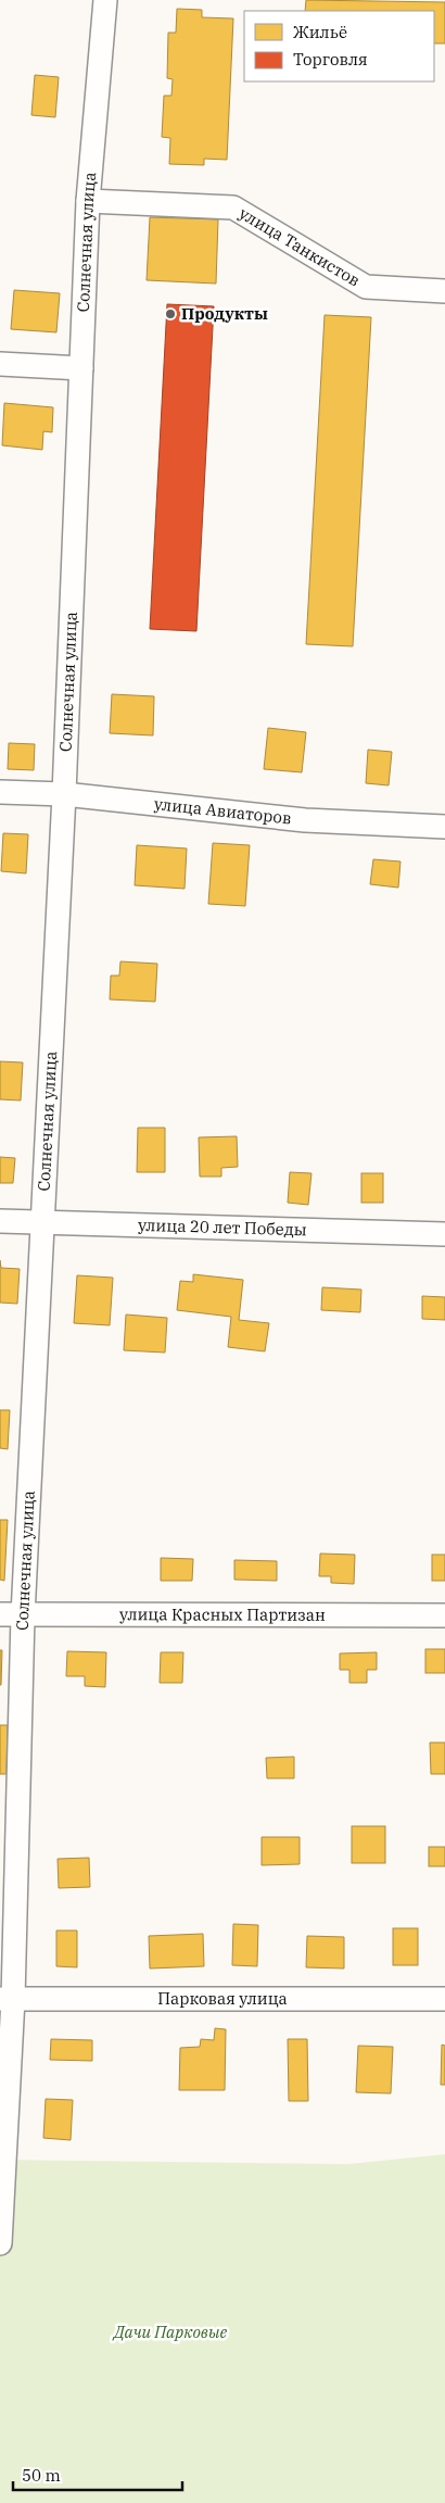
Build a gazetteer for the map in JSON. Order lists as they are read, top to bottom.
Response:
{
  "streets": {
    "street": [
      "Солнечная улица",
      "улица Танкистов",
      "улица Авиаторов",
      "улица 20 лет Победы",
      "улица Красных Партизан",
      "Парковая улица"
    ]
  },
  "crossings": [
    ["Солнечная улица", "улица Танкистов"],
    ["Солнечная улица", "улица Авиаторов"],
    ["Солнечная улица", "улица 20 лет Победы"],
    ["Солнечная улица", "улица Красных Партизан"],
    ["Солнечная улица", "Парковая улица"]
  ],
  "parks": ["Дачи Парковые"],
  "places": ["Продукты"],
  "legend": ["Жильё", "Торговля"],
  "scale_bar": "50 m"
}
